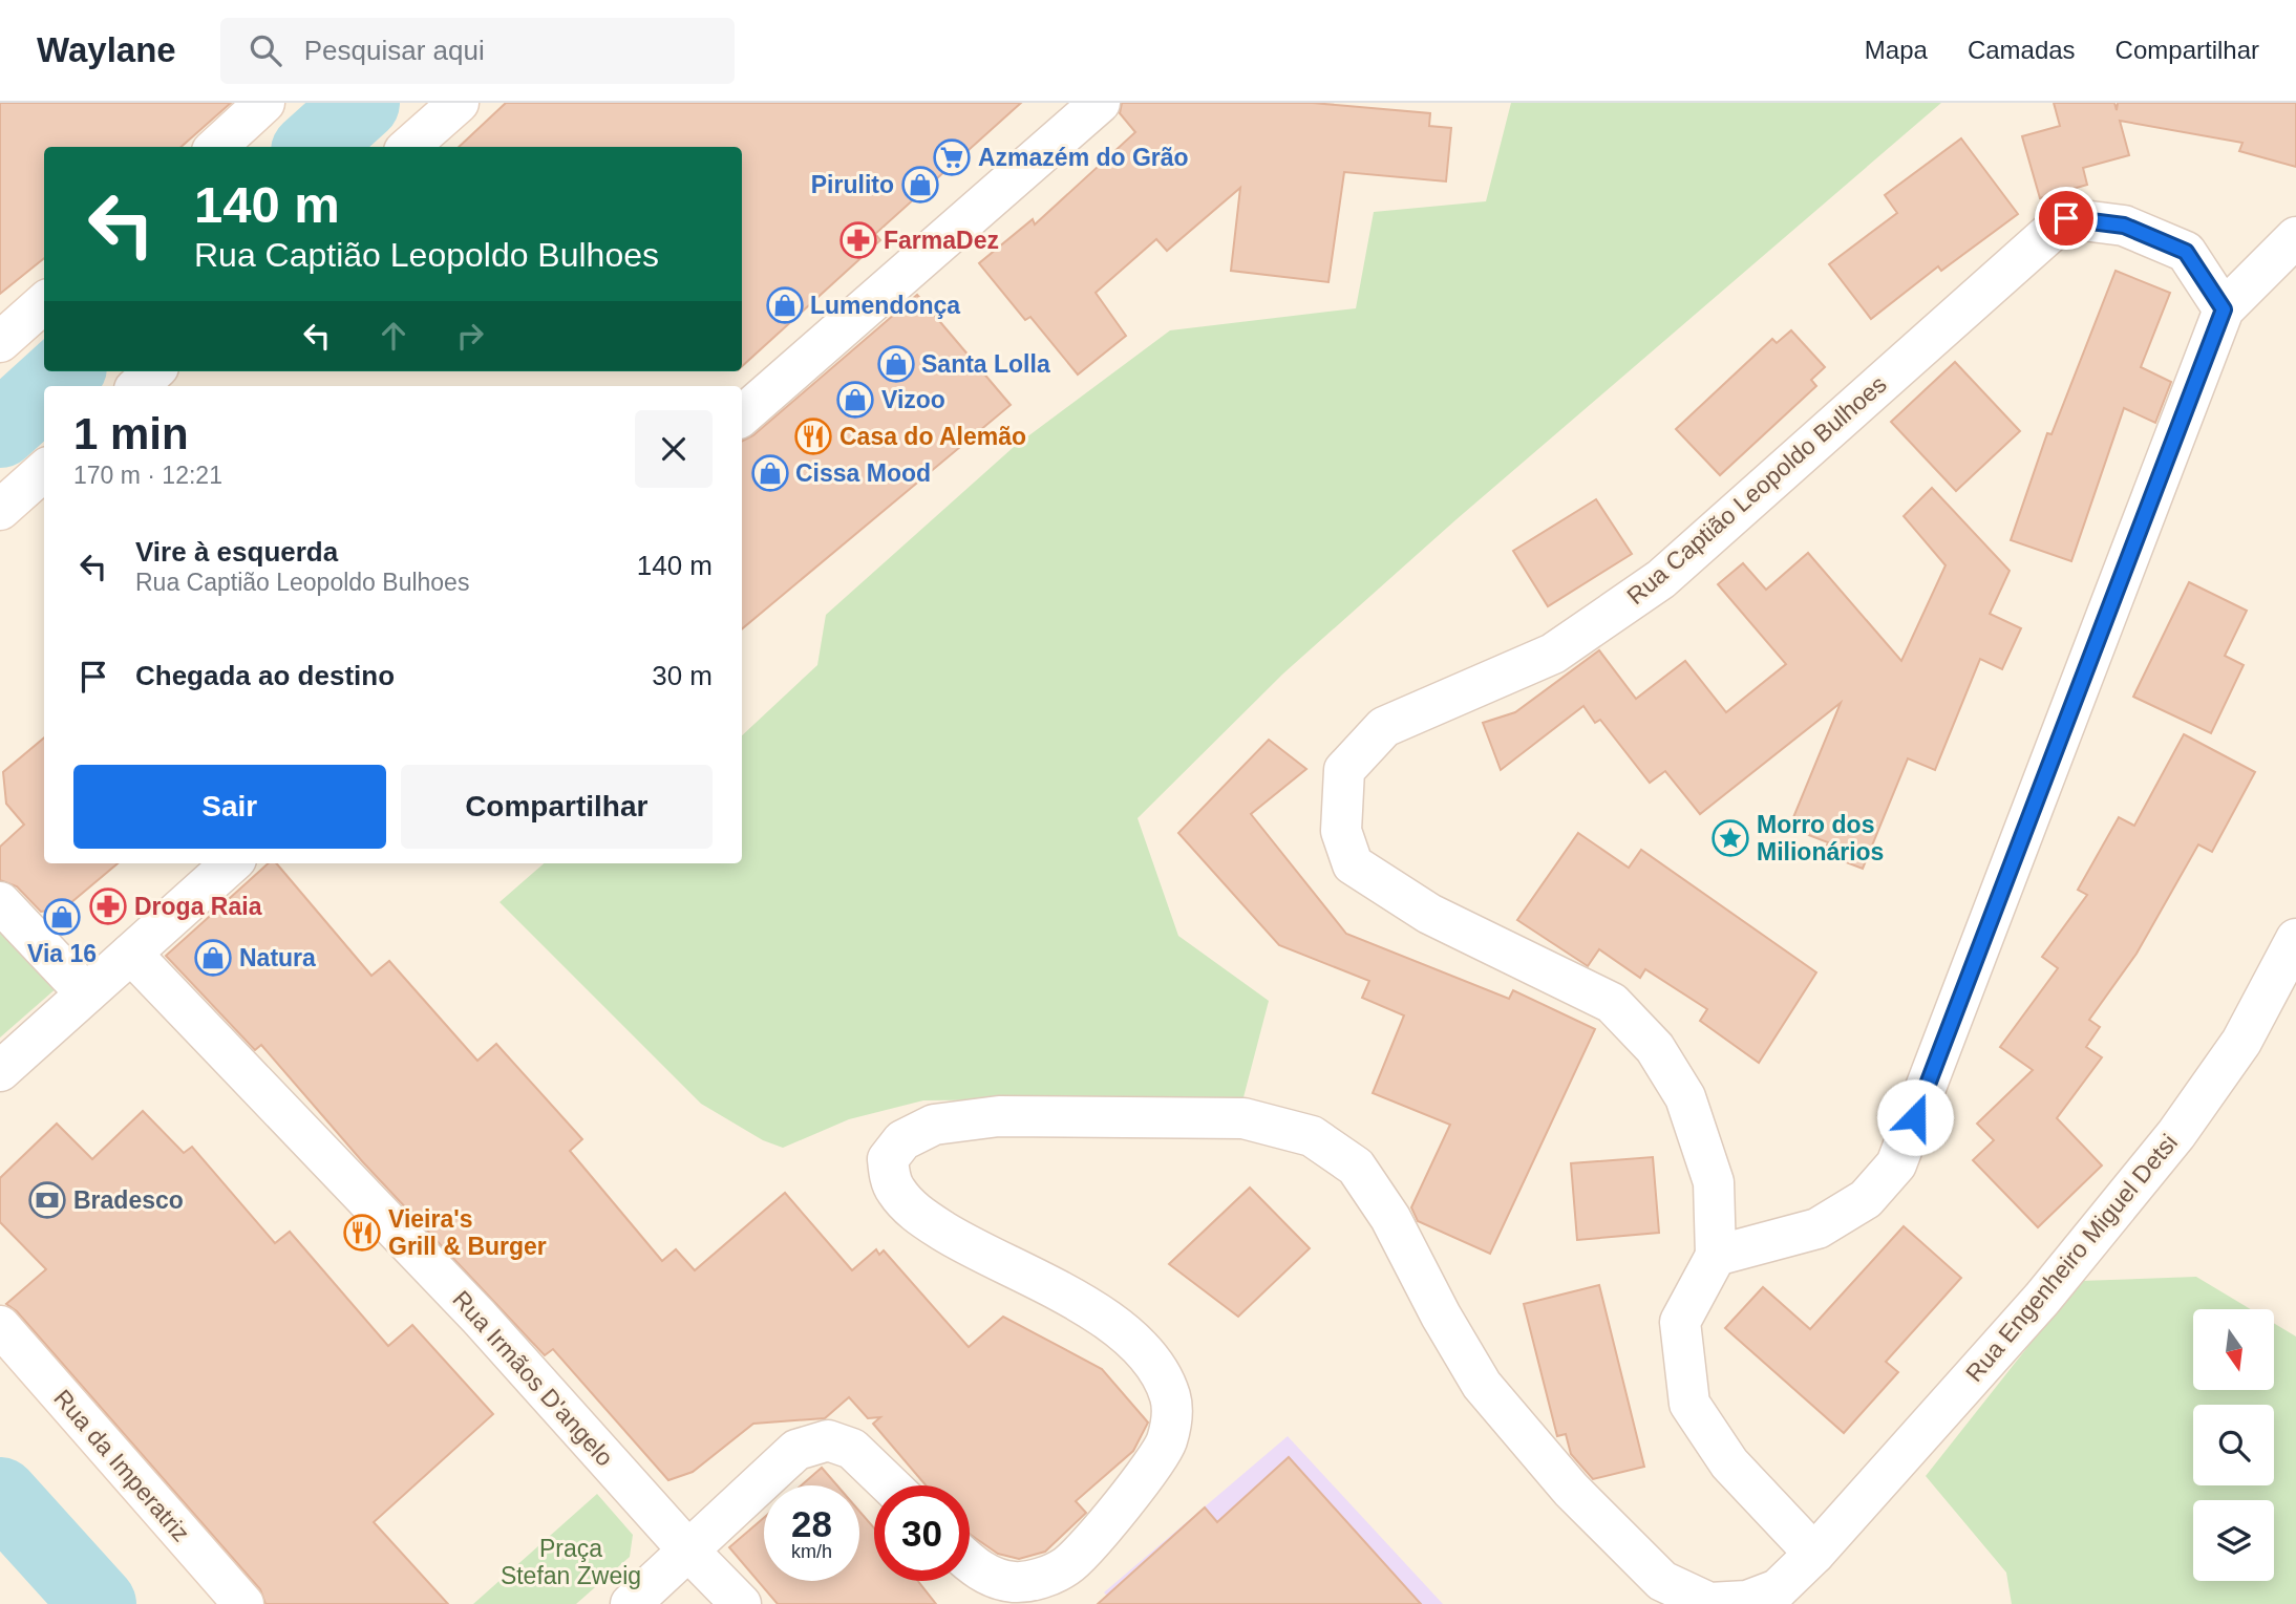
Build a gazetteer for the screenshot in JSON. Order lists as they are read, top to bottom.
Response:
{
  "streets": {
    "street": [
      "Rua Captião Leopoldo Bulhoes",
      "Rua Engenheiro Miguel Detsi",
      "Rua Irmãos D'angelo",
      "Rua da Imperatriz"
    ]
  },
  "parks": ["Praça Stefan Zweig"],
  "places": {
    "supermarket": ["Azmazém do Grão"],
    "shop": [
      "Pirulito",
      "Lumendonça",
      "Santa Lolla",
      "Vizoo",
      "Cissa Mood",
      "Via 16",
      "Natura"
    ],
    "pharmacy": ["FarmaDez", "Droga Raia"],
    "restaurant": ["Casa do Alemão", "Vieira's Grill & Burger"],
    "place": ["Morro dos Milionários"],
    "bank": ["Bradesco"]
  },
  "north": "bottom",
  "page": {
    "header": "Waylane",
    "search": "Pesquisar aqui",
    "nav": ["Mapa", "Camadas", "Compartilhar"],
    "turn": ["140 m", "Rua Captião Leopoldo Bulhoes"],
    "heading": ["1 min", "170 m · 12:21"],
    "list": [
      {
        "name": "Vire à esquerda",
        "note": "Rua Captião Leopoldo Bulhoes",
        "value": "140 m"
      },
      {
        "name": "Chegada ao destino",
        "value": "30 m"
      }
    ],
    "buttons": ["Sair", "Compartilhar"],
    "speed": "28 km/h",
    "limit": "30"
  }
}
